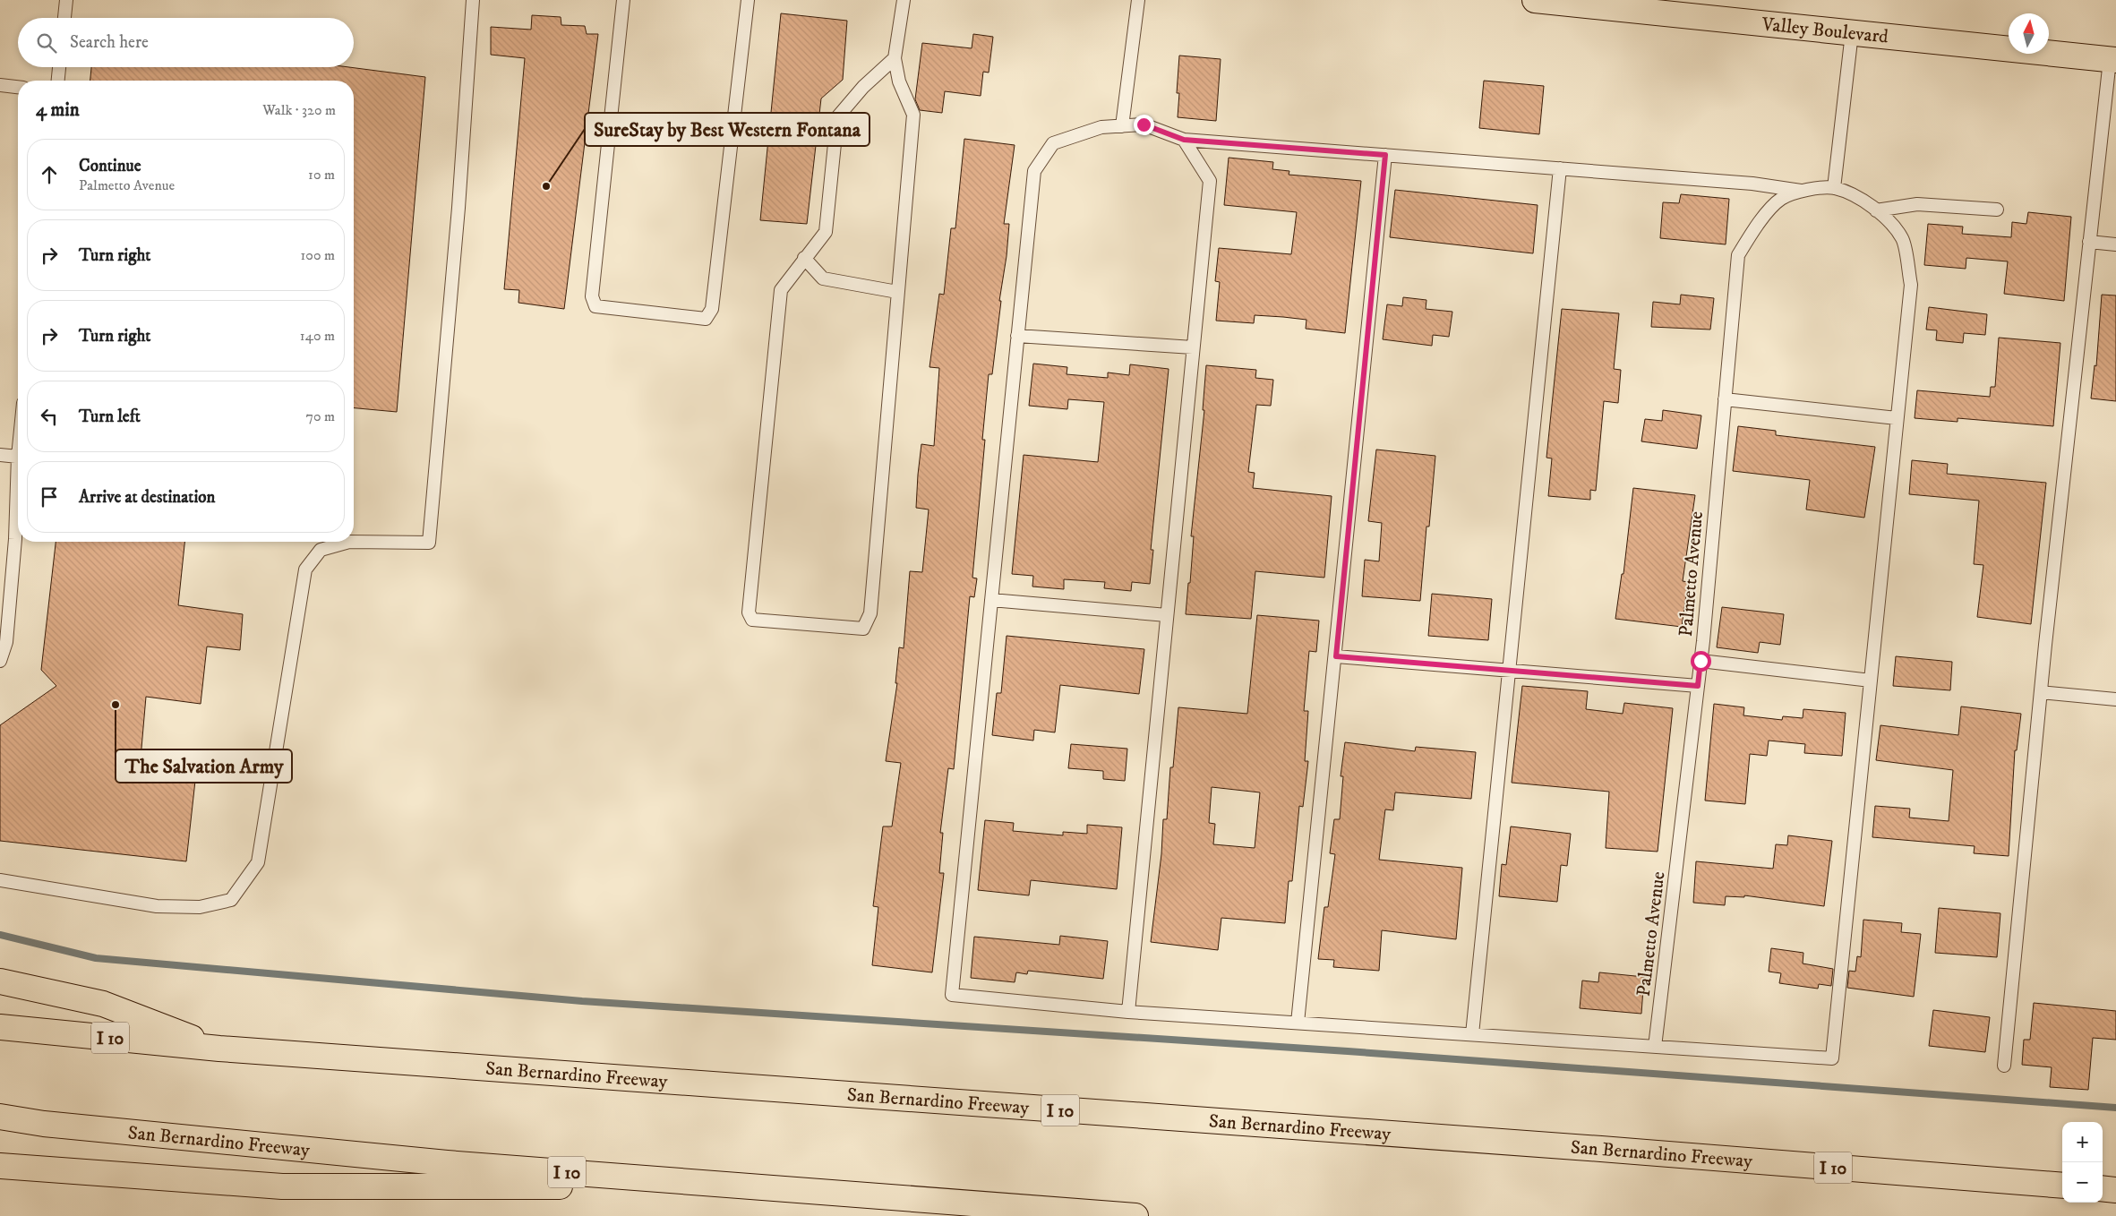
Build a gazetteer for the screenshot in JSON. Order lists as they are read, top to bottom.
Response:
{
  "streets": {
    "main road": ["Valley Boulevard", "I 10", "San Bernardino Freeway"],
    "lane": ["Palmetto Avenue"]
  },
  "places": ["SureStay by Best Western Fontana", "The Salvation Army"],
  "north": "top",
  "page": {
    "search": "Search here",
    "heading": ["4 min", "Walk · 320 m"],
    "list": [
      ["Continue", "Palmetto Avenue", "10 m"],
      ["Turn right", "100 m"],
      ["Turn right", "140 m"],
      ["Turn left", "70 m"],
      "Arrive at destination"
    ],
    "map_buttons": ["+", "−"]
  }
}
